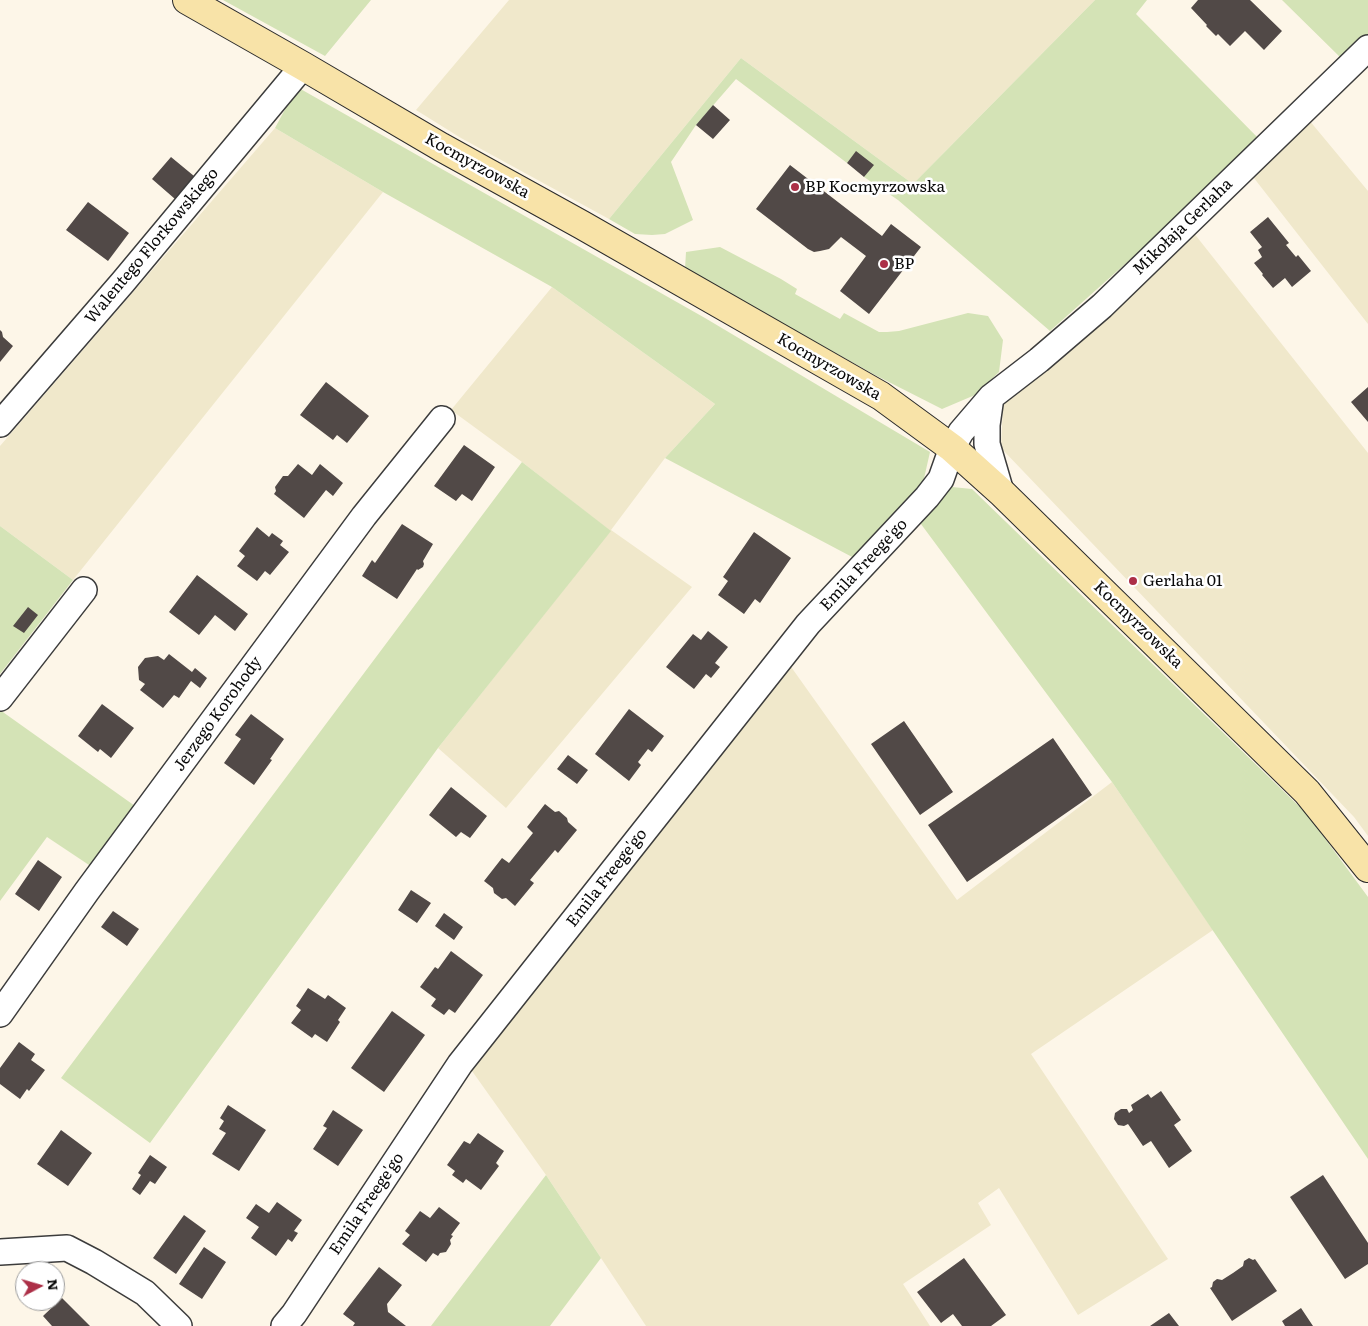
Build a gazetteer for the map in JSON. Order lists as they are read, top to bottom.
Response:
{
  "streets": {
    "main road": ["Kocmyrzowska"],
    "street": [
      "Mikołaja Gerlaha",
      "Walentego Florkowskiego",
      "Emila Freege'go",
      "Jerzego Korohody"
    ]
  },
  "crossings": [
    ["Kocmyrzowska", "Mikołaja Gerlaha"],
    ["Kocmyrzowska", "Walentego Florkowskiego"],
    ["Kocmyrzowska", "Emila Freege'go"],
    ["Mikołaja Gerlaha", "Emila Freege'go"]
  ],
  "places": ["BP Kocmyrzowska", "BP", "Gerlaha 01"],
  "north": "right"
}
